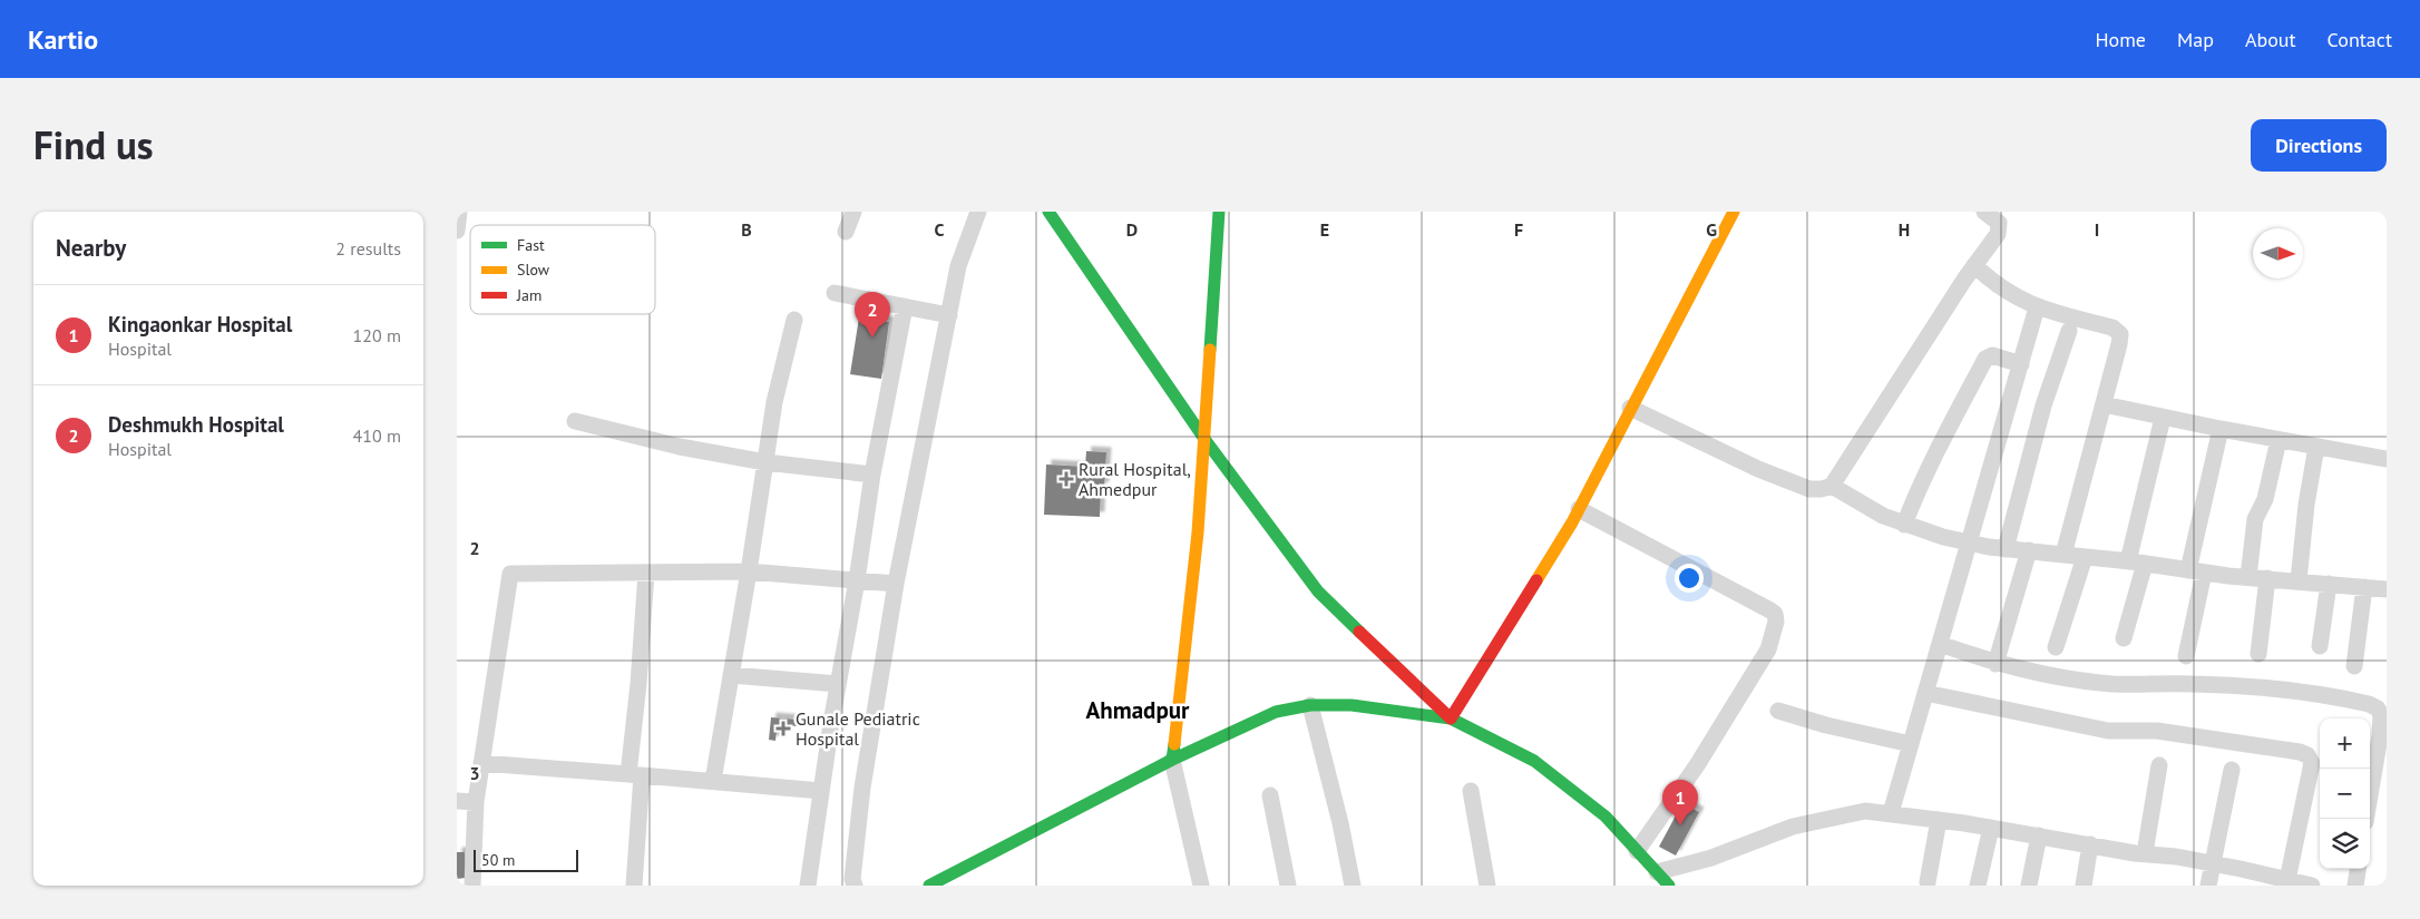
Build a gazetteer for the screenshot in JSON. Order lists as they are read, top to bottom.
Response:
{
  "districts": ["Ahmadpur"],
  "places": {
    "health": ["Rural Hospital, Ahmedpur", "Gunale Pediatric Hospital"]
  },
  "legend": ["Fast", "Slow", "Jam"],
  "scale_bar": "50 m",
  "north": "right",
  "page": {
    "header": "Kartio",
    "nav": [
      "Home",
      "Map",
      "About",
      "Contact"
    ],
    "title": "Find us",
    "buttons": "Directions",
    "heading": ["Nearby", "2 results"],
    "list": [
      {
        "mark": "1",
        "name": "Kingaonkar Hospital",
        "note": "Hospital",
        "value": "120 m"
      },
      {
        "mark": "2",
        "name": "Deshmukh Hospital",
        "note": "Hospital",
        "value": "410 m"
      }
    ],
    "pins": ["2", "1"],
    "map_buttons": ["+", "−"],
    "scale": "50 m"
  },
  "grid": {
    "columns": [
      "B",
      "C",
      "D",
      "E",
      "F",
      "G",
      "H",
      "I"
    ],
    "rows": ["2", "3"]
  }
}
